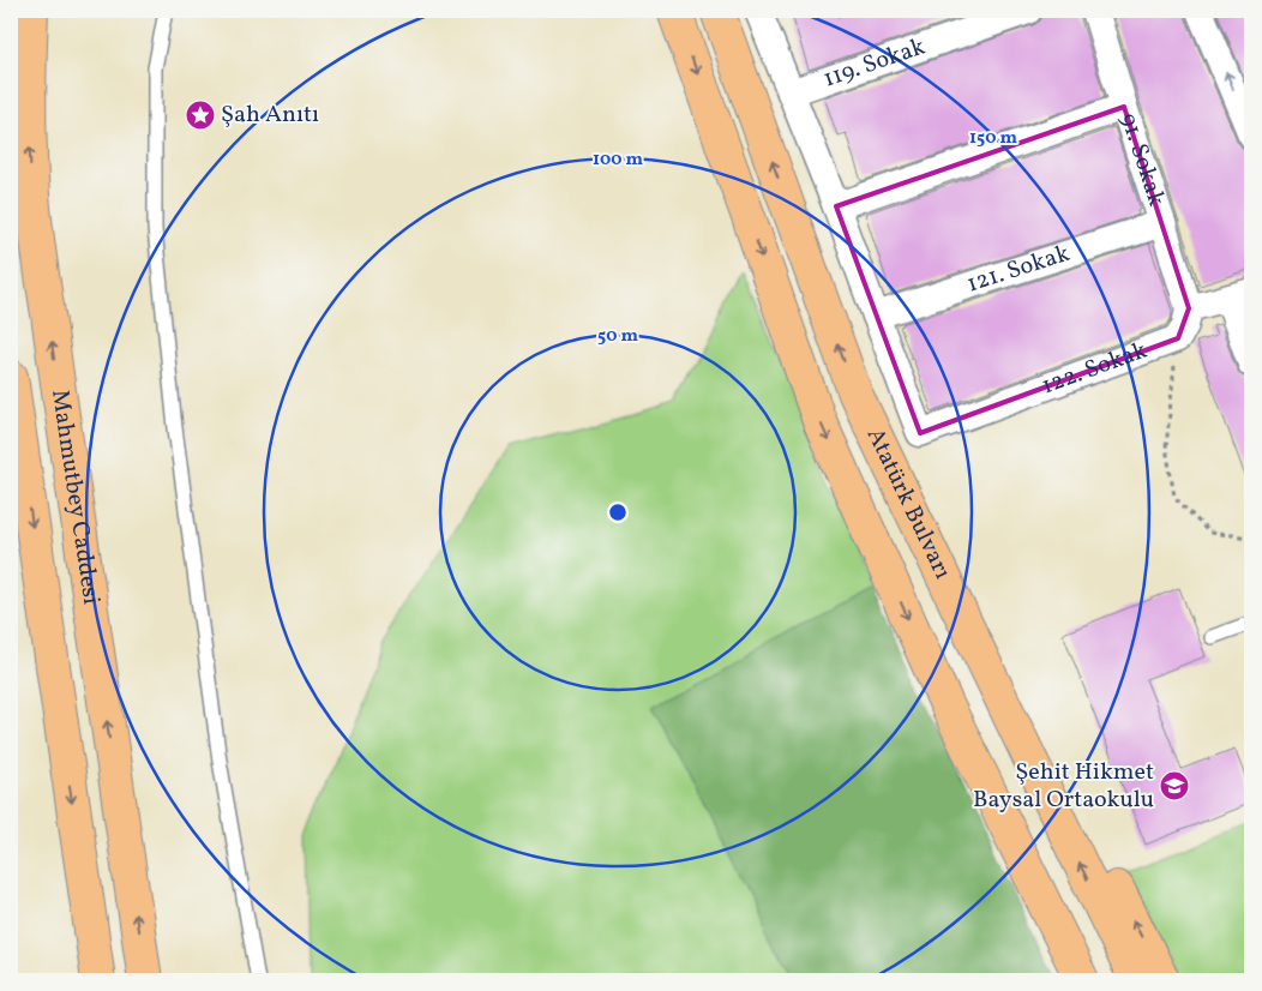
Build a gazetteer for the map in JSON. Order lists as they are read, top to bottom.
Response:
{
  "streets": {
    "highway": ["Mahmutbey Caddesi", "Atatürk Bulvarı"],
    "street": [
      "119. Sokak",
      "91. Sokak",
      "121. Sokak",
      "122. Sokak"
    ]
  },
  "crossings": [
    ["91. Sokak", "121. Sokak"],
    ["91. Sokak", "122. Sokak"],
    ["121. Sokak", "122. Sokak"]
  ],
  "places": {
    "place": ["Şah Anıtı"],
    "school or university": ["Şehit Hikmet Baysal Ortaokulu"]
  },
  "rings": ["150 m", "100 m", "50 m"]
}
